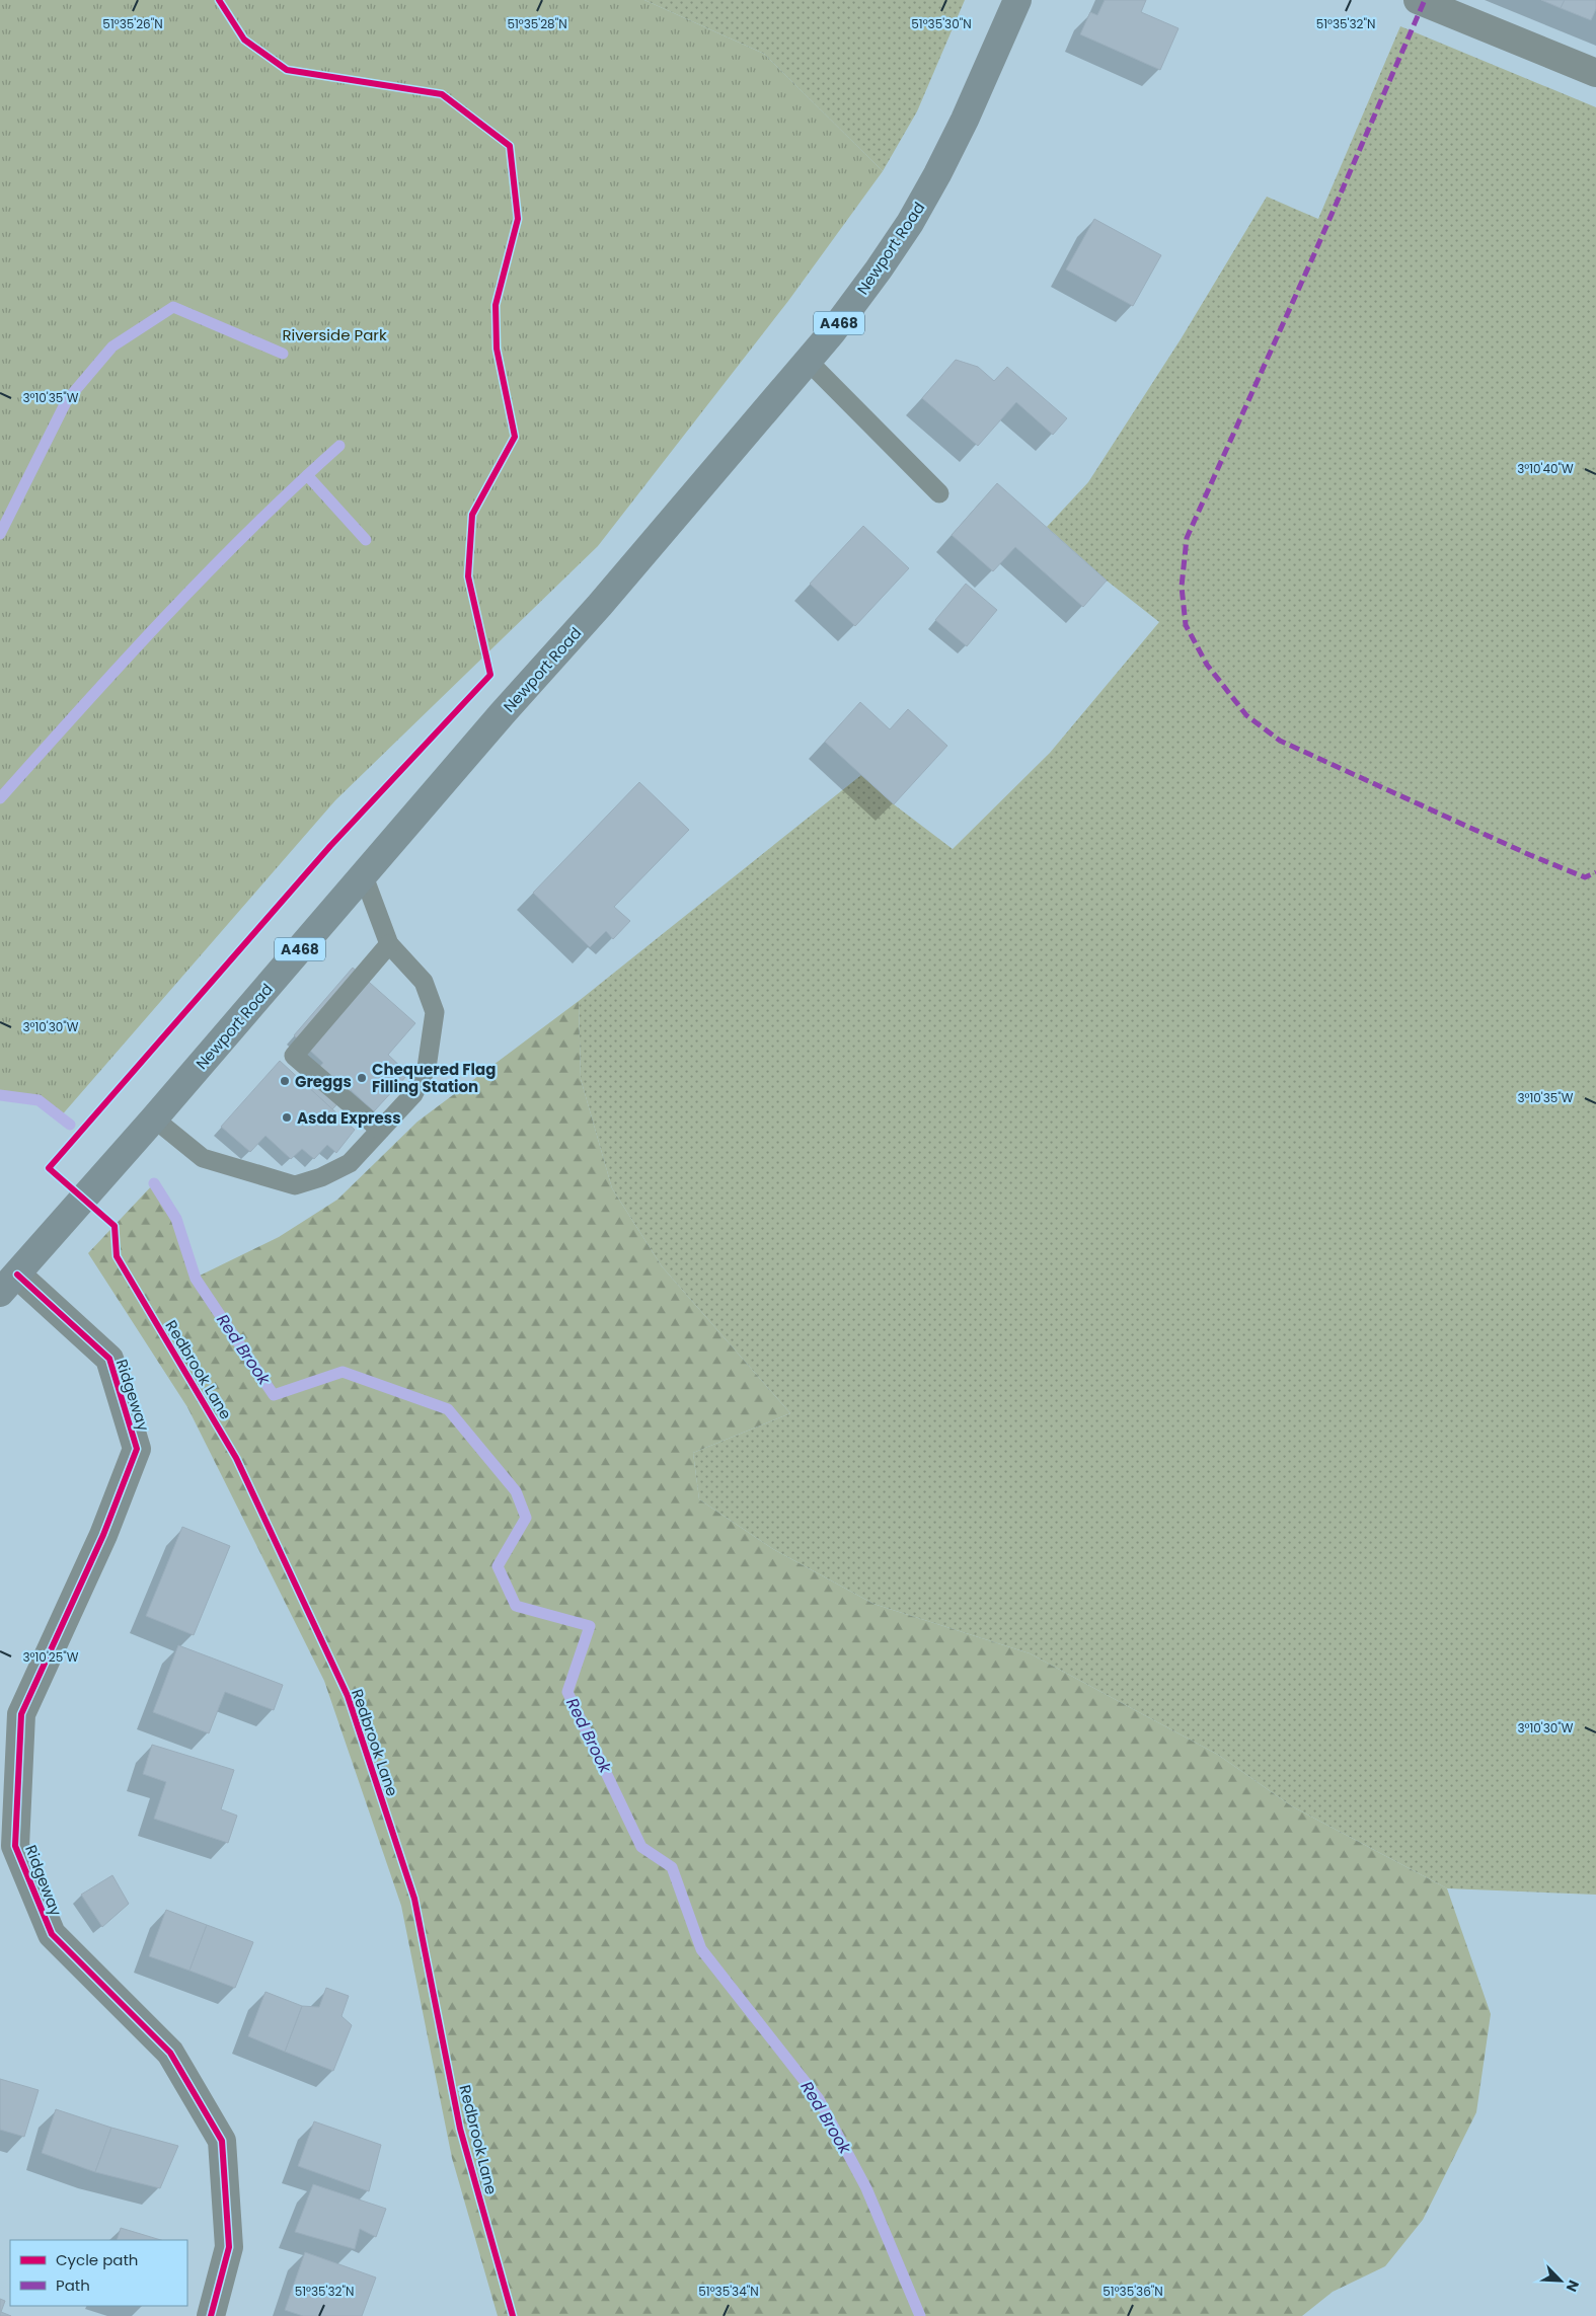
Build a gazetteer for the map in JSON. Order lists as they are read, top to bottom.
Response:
{
  "streets": {
    "main road": ["Newport Road", "A468"],
    "street": ["Ridgeway"],
    "cycle path": ["Redbrook Lane"]
  },
  "crossings": [
    ["Newport Road", "Ridgeway"]
  ],
  "water": ["Red Brook"],
  "parks": ["Riverside Park"],
  "places": ["Chequered Flag Filling Station", "Greggs", "Asda Express"],
  "legend": ["Cycle path", "Path"],
  "north": "bottom right",
  "coordinates": [
    "51°35'26\"N",
    "51°35'30\"N",
    "51°35'32\"N",
    "51°35'28\"N",
    "3°10'35\"W",
    "3°10'40\"W",
    "3°10'30\"W",
    "3°10'25\"W",
    "51°35'34\"N",
    "51°35'36\"N"
  ]
}
